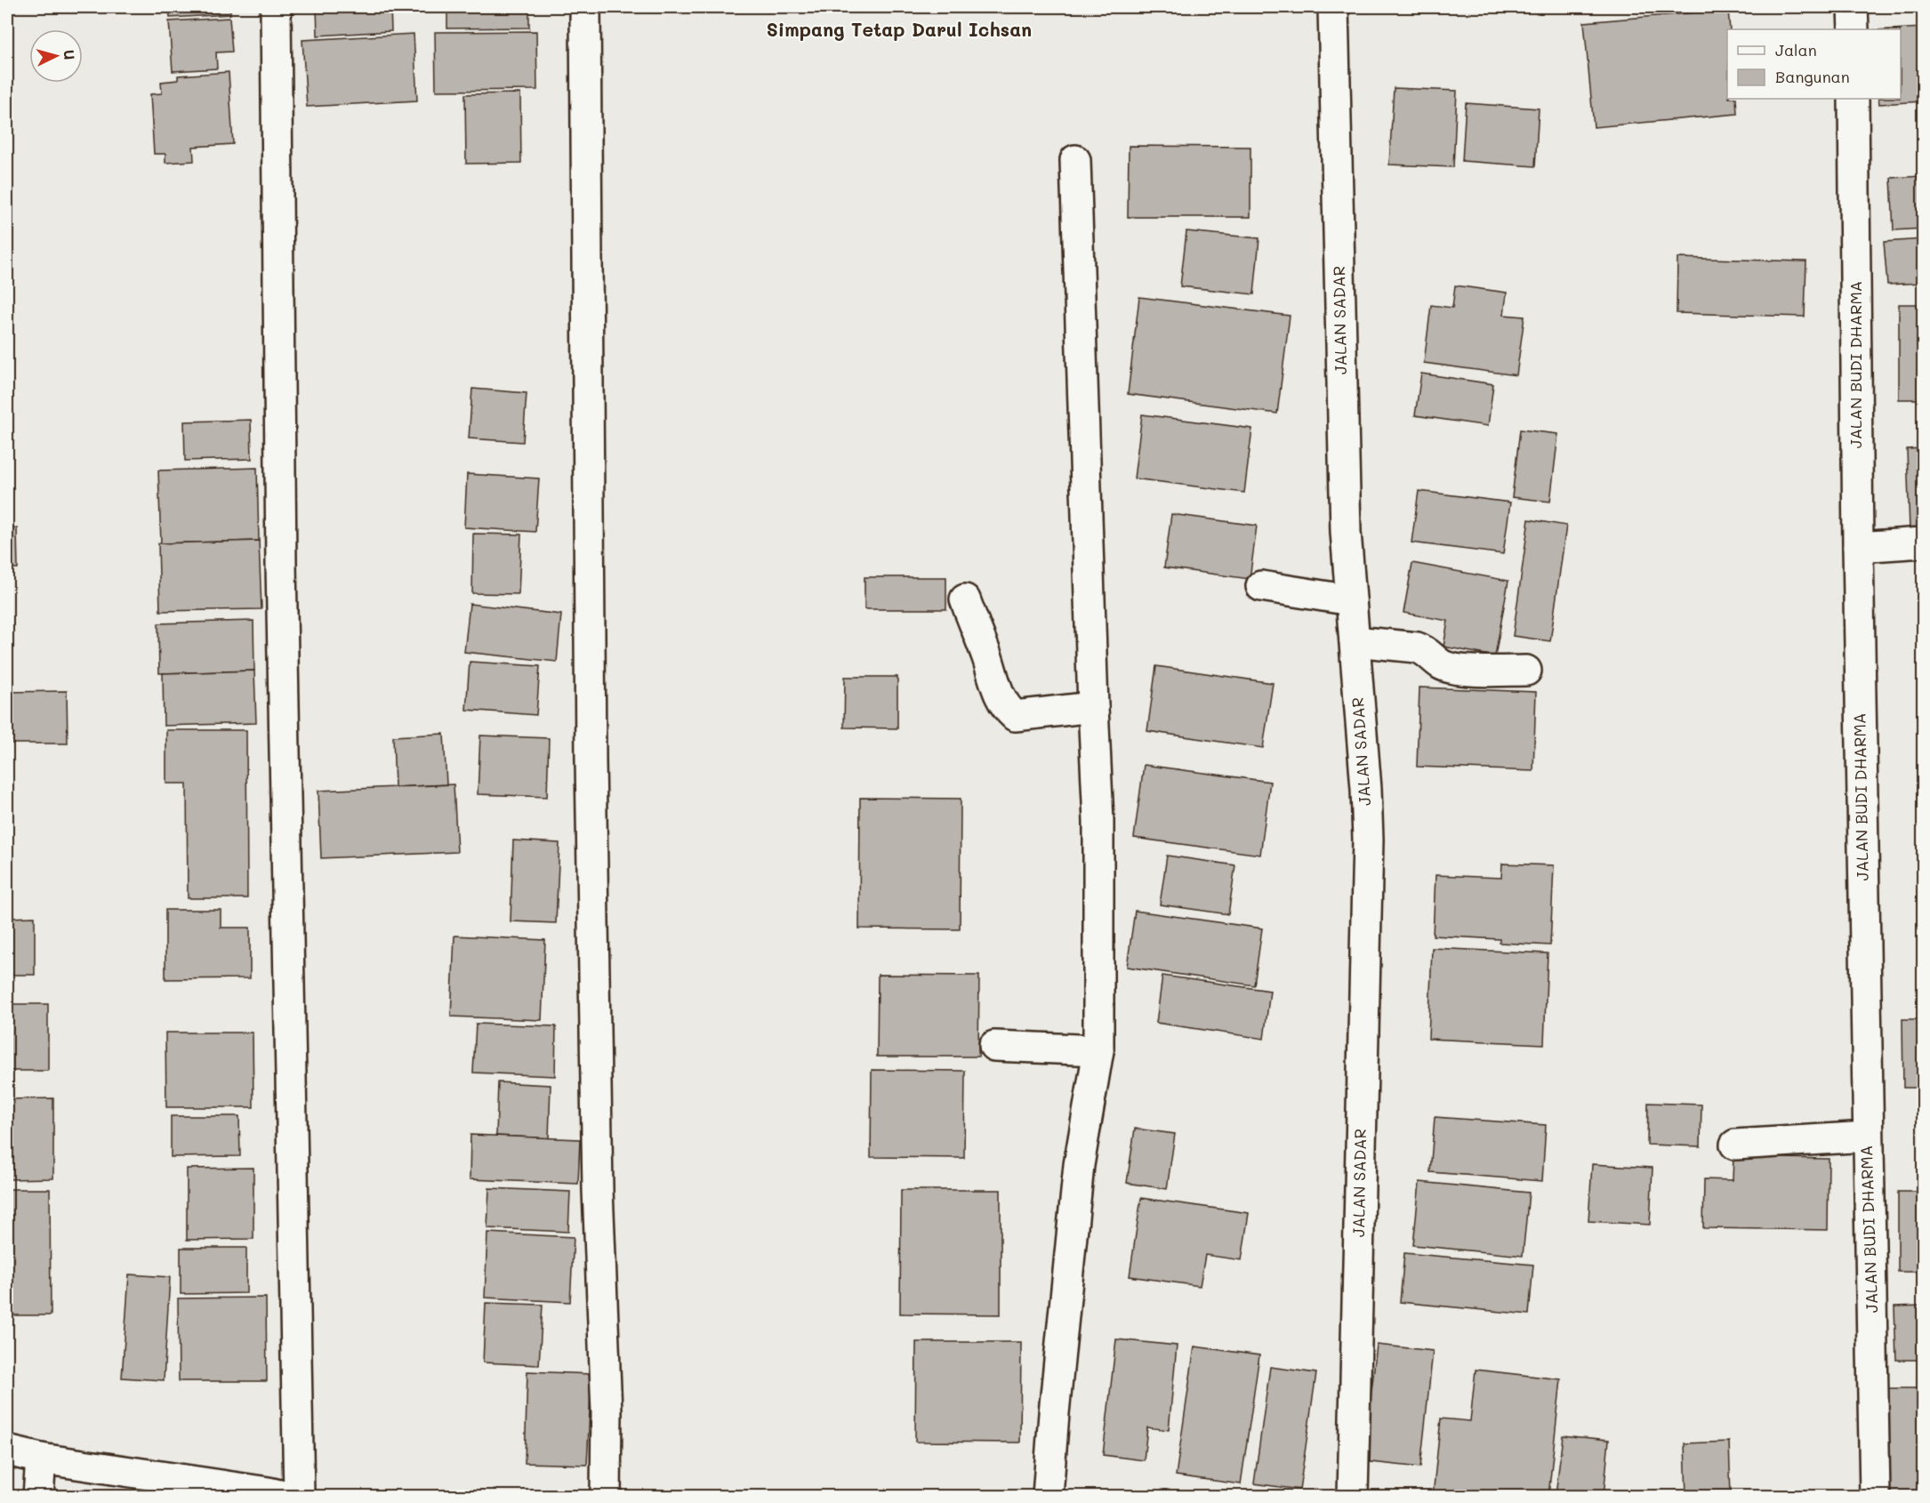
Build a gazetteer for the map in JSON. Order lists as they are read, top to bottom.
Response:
{
  "streets": {
    "street": ["JALAN SADAR", "JALAN BUDI DHARMA"]
  },
  "districts": ["Simpang Tetap Darul Ichsan"],
  "legend": ["Jalan", "Bangunan"],
  "north": "right"
}
